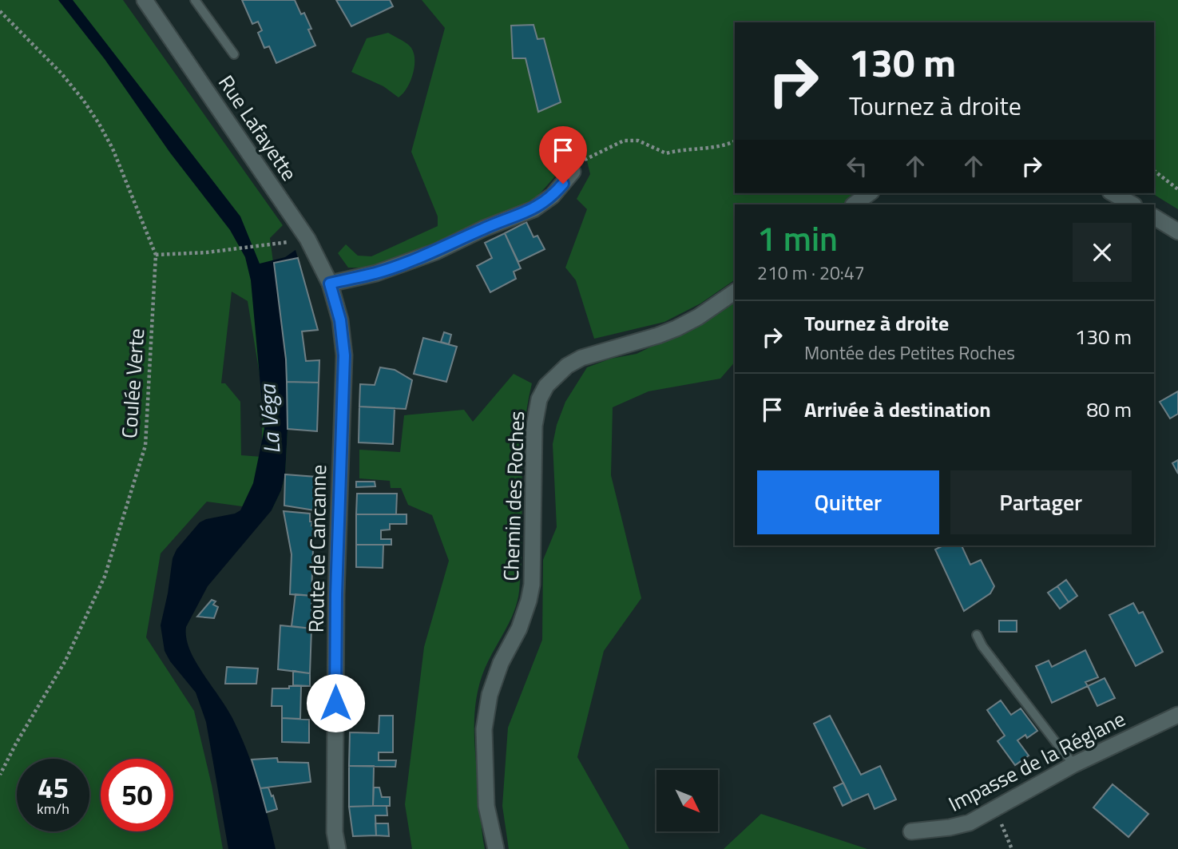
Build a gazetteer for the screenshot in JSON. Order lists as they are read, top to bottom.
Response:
{
  "streets": {
    "street": [
      "Rue Lafayette",
      "Chemin des Roches",
      "Route de Cancanne",
      "Impasse de la Réglane"
    ],
    "path": ["Coulée Verte"]
  },
  "crossings": [
    ["Rue Lafayette", "Route de Cancanne"]
  ],
  "water": ["La Véga"],
  "north": "bottom right",
  "page": {
    "turn": ["130 m", "Tournez à droite"],
    "heading": ["1 min", "210 m · 20:47"],
    "list": [
      {
        "name": "Tournez à droite",
        "note": "Montée des Petites Roches",
        "value": "130 m"
      },
      {
        "name": "Arrivée à destination",
        "value": "80 m"
      }
    ],
    "buttons": ["Quitter", "Partager"],
    "speed": "45 km/h",
    "limit": "50"
  }
}
